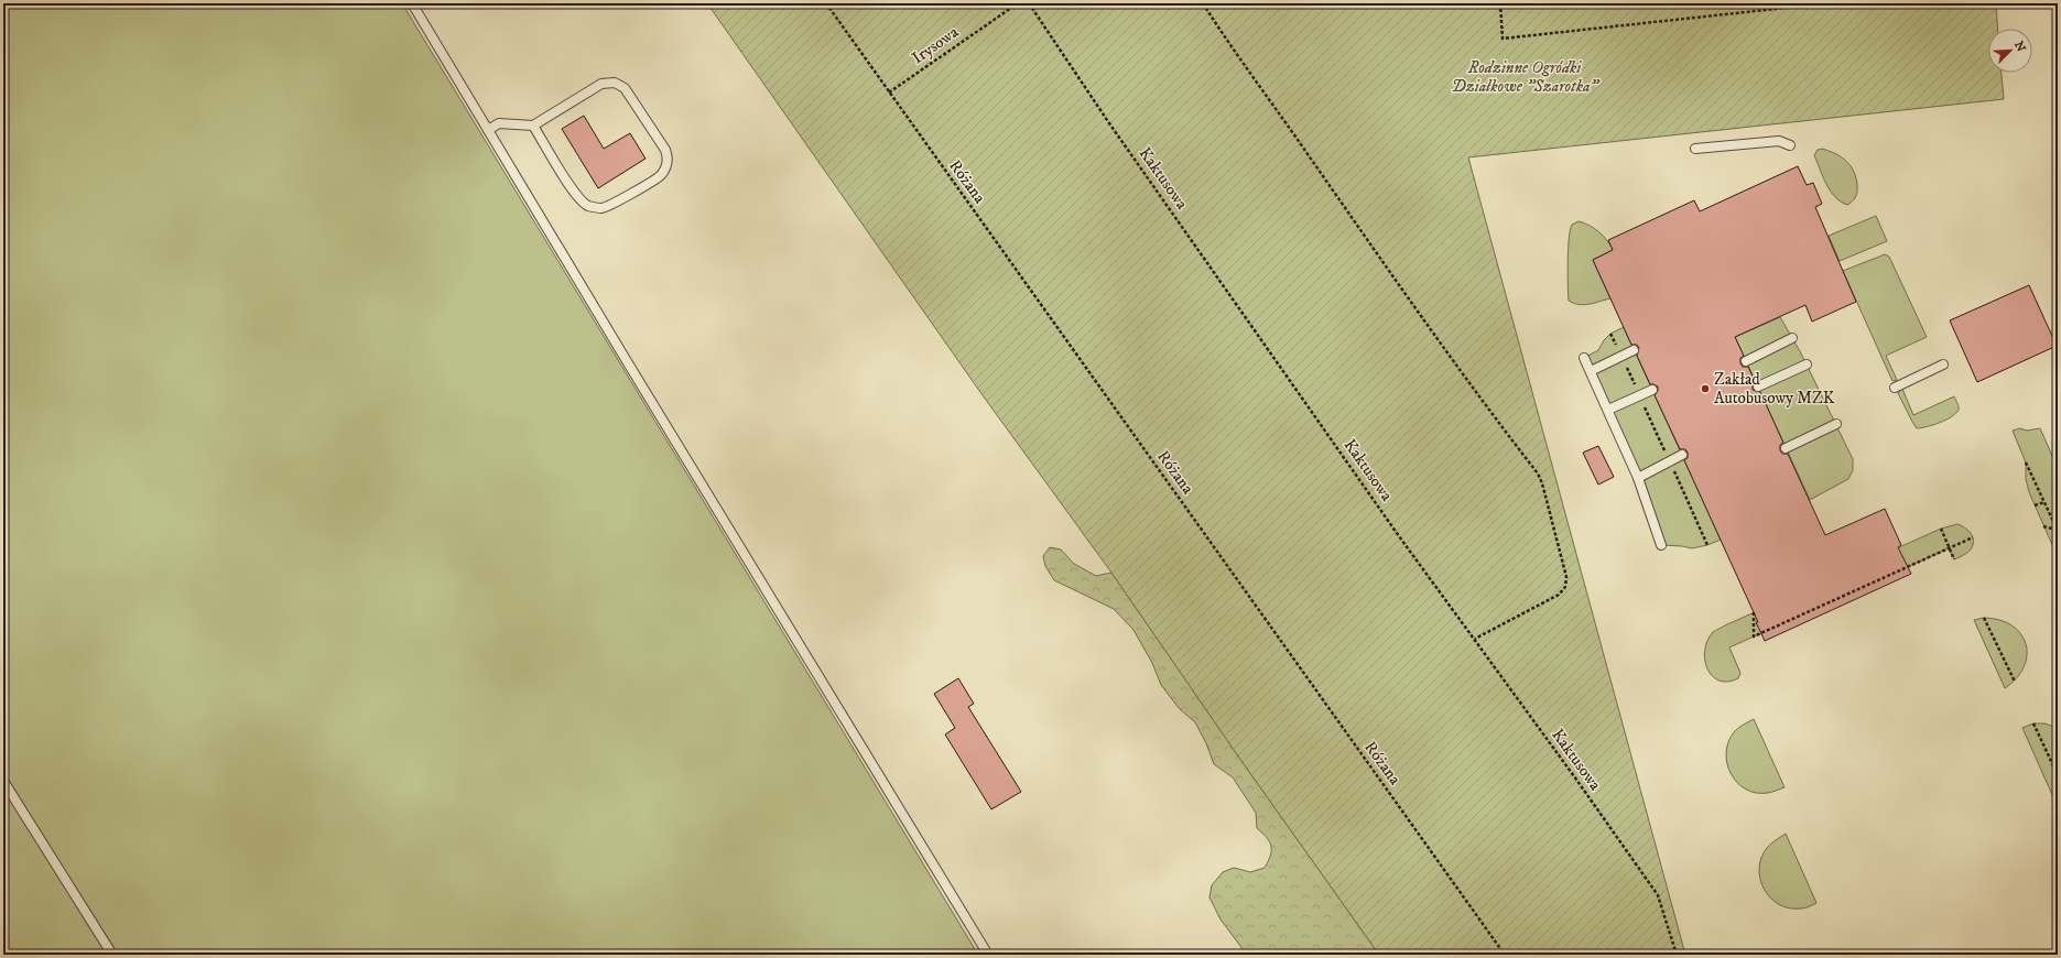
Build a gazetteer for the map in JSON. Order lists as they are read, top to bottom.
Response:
{
  "streets": {
    "path": ["Irysowa", "Kaktusowa", "Różana"]
  },
  "crossings": [
    ["Irysowa", "Różana"]
  ],
  "parks": ["Rodzinne Ogródki Działkowe \"Szarotka\""],
  "places": ["Zakład Autobusowy MZK"],
  "north": "top right"
}
